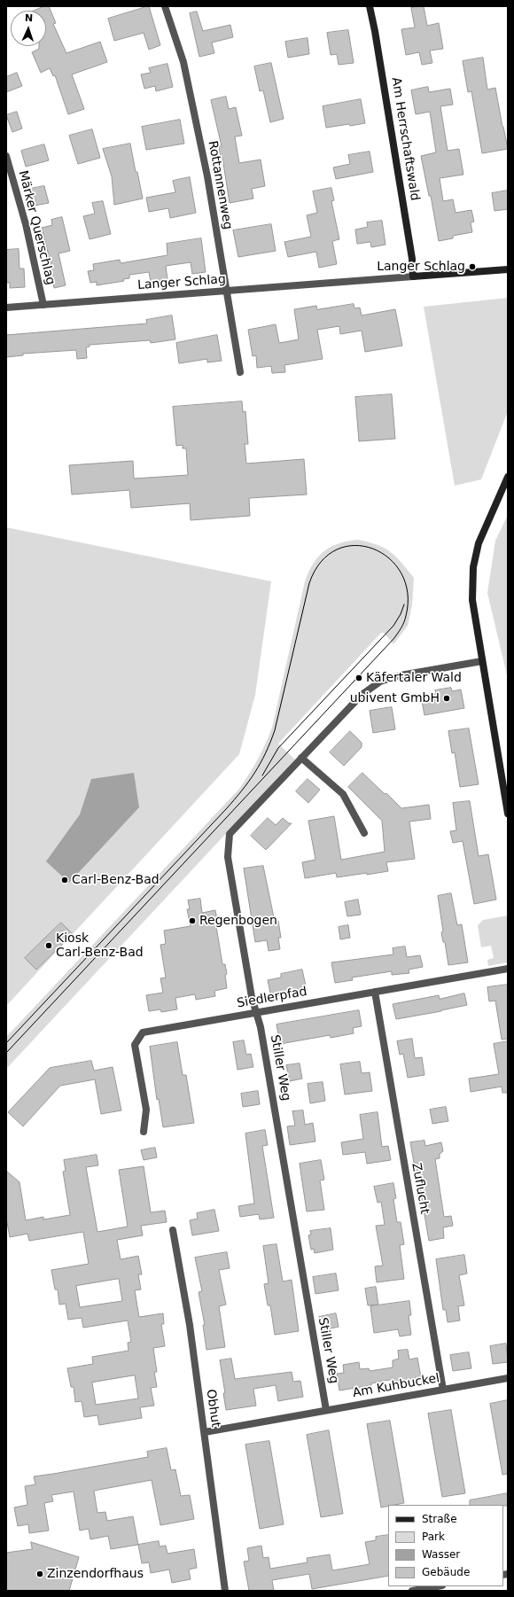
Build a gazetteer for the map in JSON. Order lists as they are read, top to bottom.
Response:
{
  "streets": {
    "street": [
      "Am Herrschaftswald",
      "Rottannenweg",
      "Märker Querschlag",
      "Langer Schlag",
      "Siedlerpfad",
      "Stiller Weg",
      "Zuflucht",
      "Am Kuhbuckel",
      "Obhut"
    ]
  },
  "crossings": [
    ["Am Herrschaftswald", "Langer Schlag"],
    ["Rottannenweg", "Langer Schlag"],
    ["Märker Querschlag", "Langer Schlag"],
    ["Siedlerpfad", "Stiller Weg"],
    ["Siedlerpfad", "Zuflucht"],
    ["Stiller Weg", "Am Kuhbuckel"],
    ["Zuflucht", "Am Kuhbuckel"],
    ["Am Kuhbuckel", "Obhut"]
  ],
  "places": [
    "Langer Schlag",
    "Käfertaler Wald",
    "ubivent GmbH",
    "Carl-Benz-Bad",
    "Regenbogen",
    "Kiosk Carl-Benz-Bad",
    "Zinzendorfhaus"
  ],
  "legend": [
    "Straße",
    "Park",
    "Wasser",
    "Gebäude"
  ],
  "north": "top"
}
